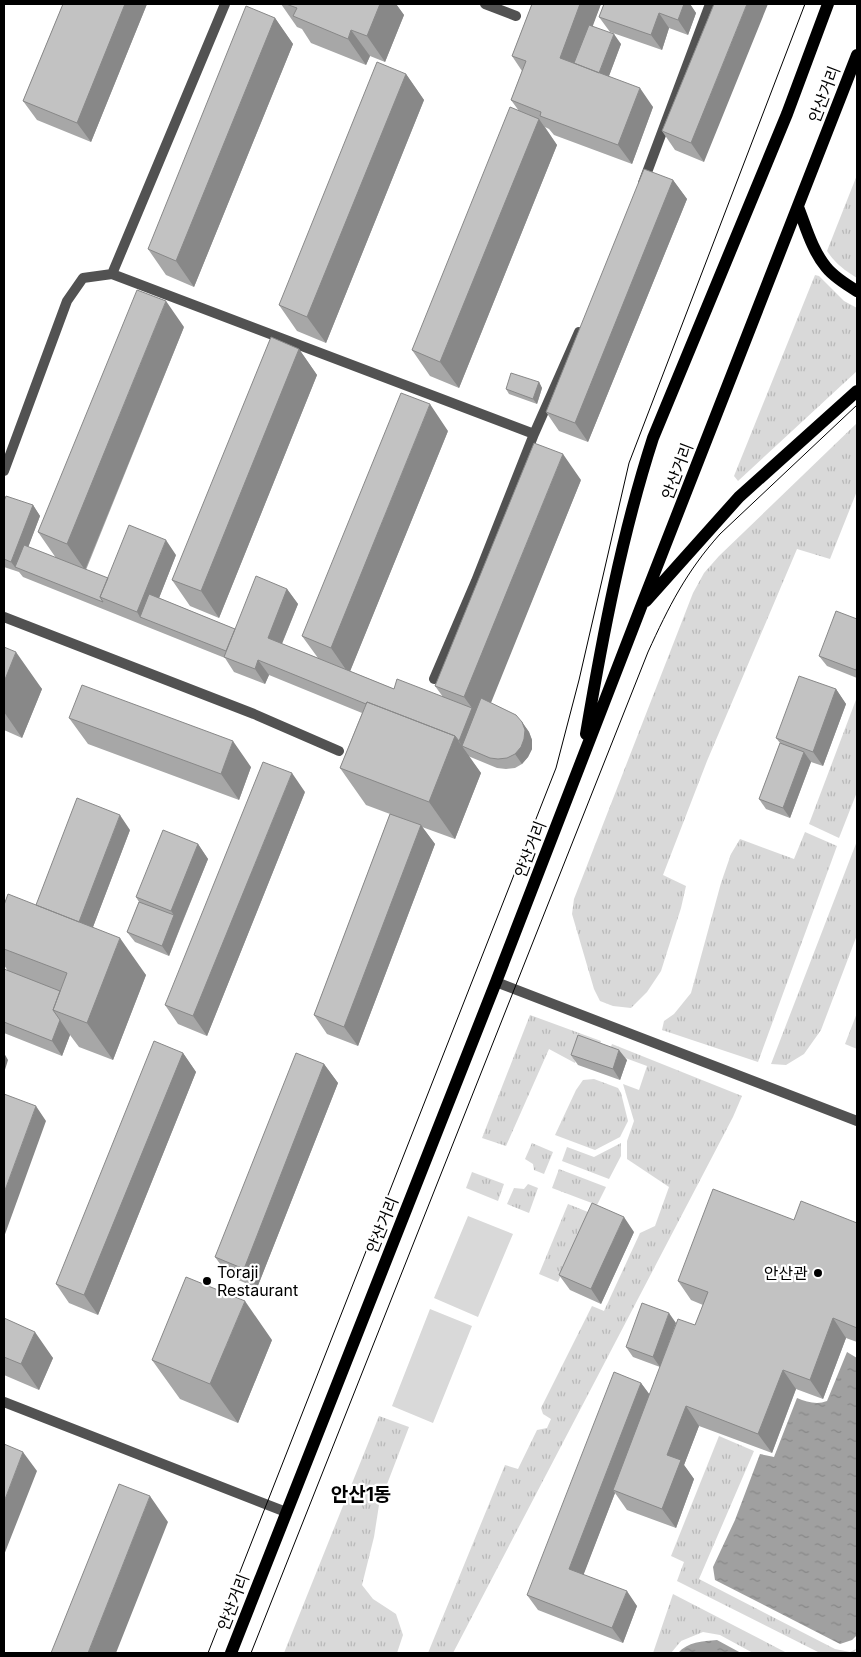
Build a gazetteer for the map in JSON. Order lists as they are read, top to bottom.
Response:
{
  "streets": {
    "main road": ["안산거리"]
  },
  "districts": ["안산1동"],
  "places": ["안산관", "Toraji Restaurant"]
}
